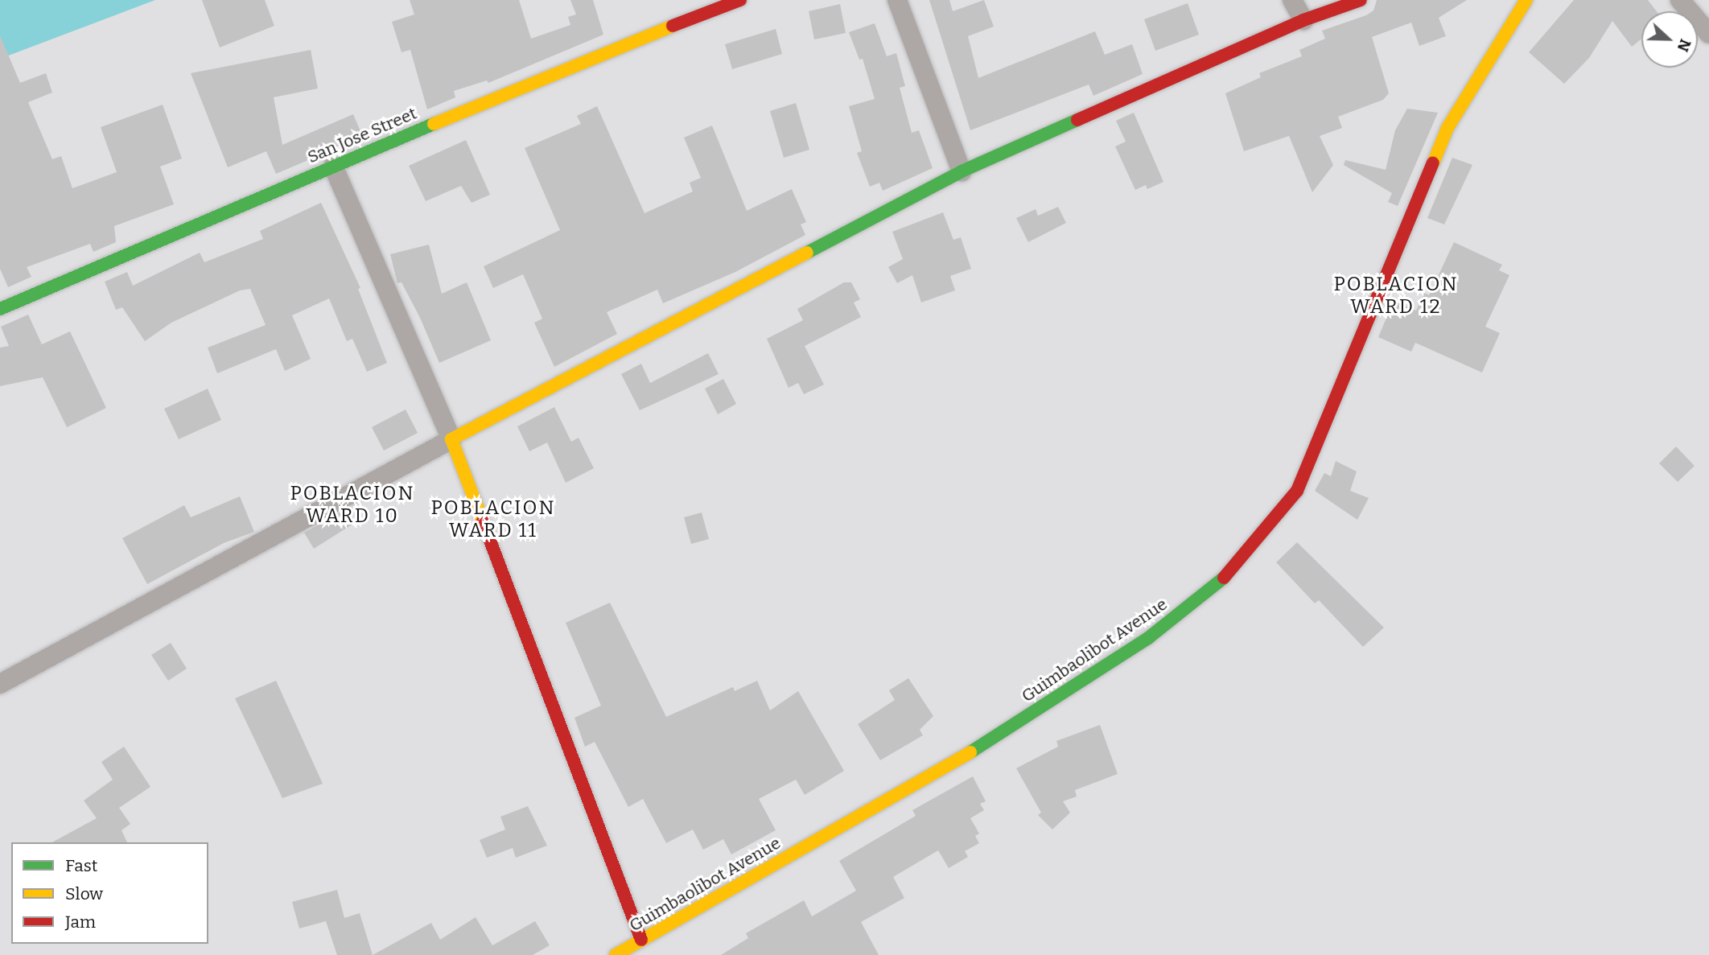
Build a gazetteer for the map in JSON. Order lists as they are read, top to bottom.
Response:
{
  "streets": {
    "street": ["San Jose Street", "Guimbaolibot Avenue"]
  },
  "districts": ["POBLACION WARD 12", "POBLACION WARD 10", "POBLACION WARD 11"],
  "legend": ["Fast", "Slow", "Jam"],
  "north": "right"
}
